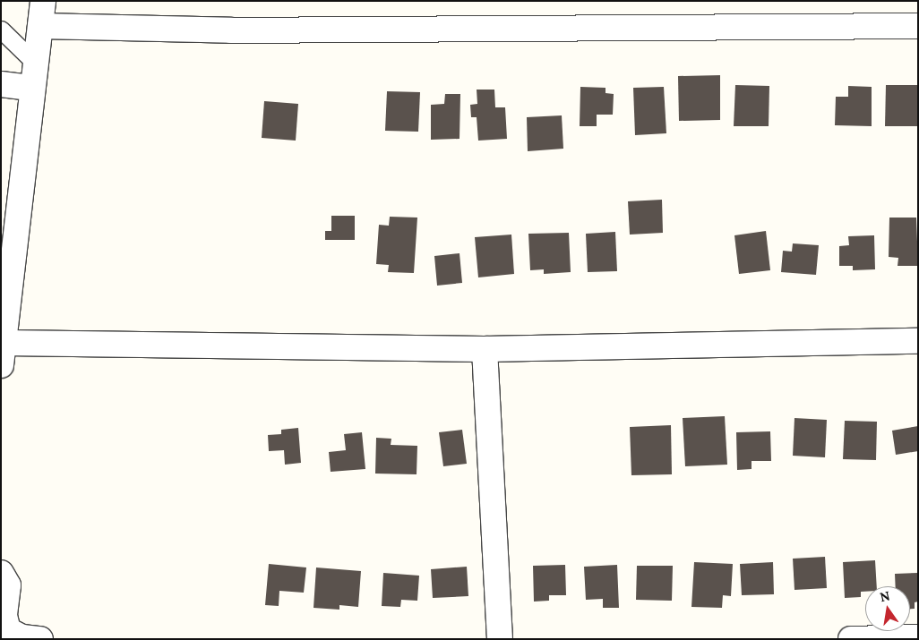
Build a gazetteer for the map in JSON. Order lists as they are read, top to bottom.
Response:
{
  "north": "top"
}
